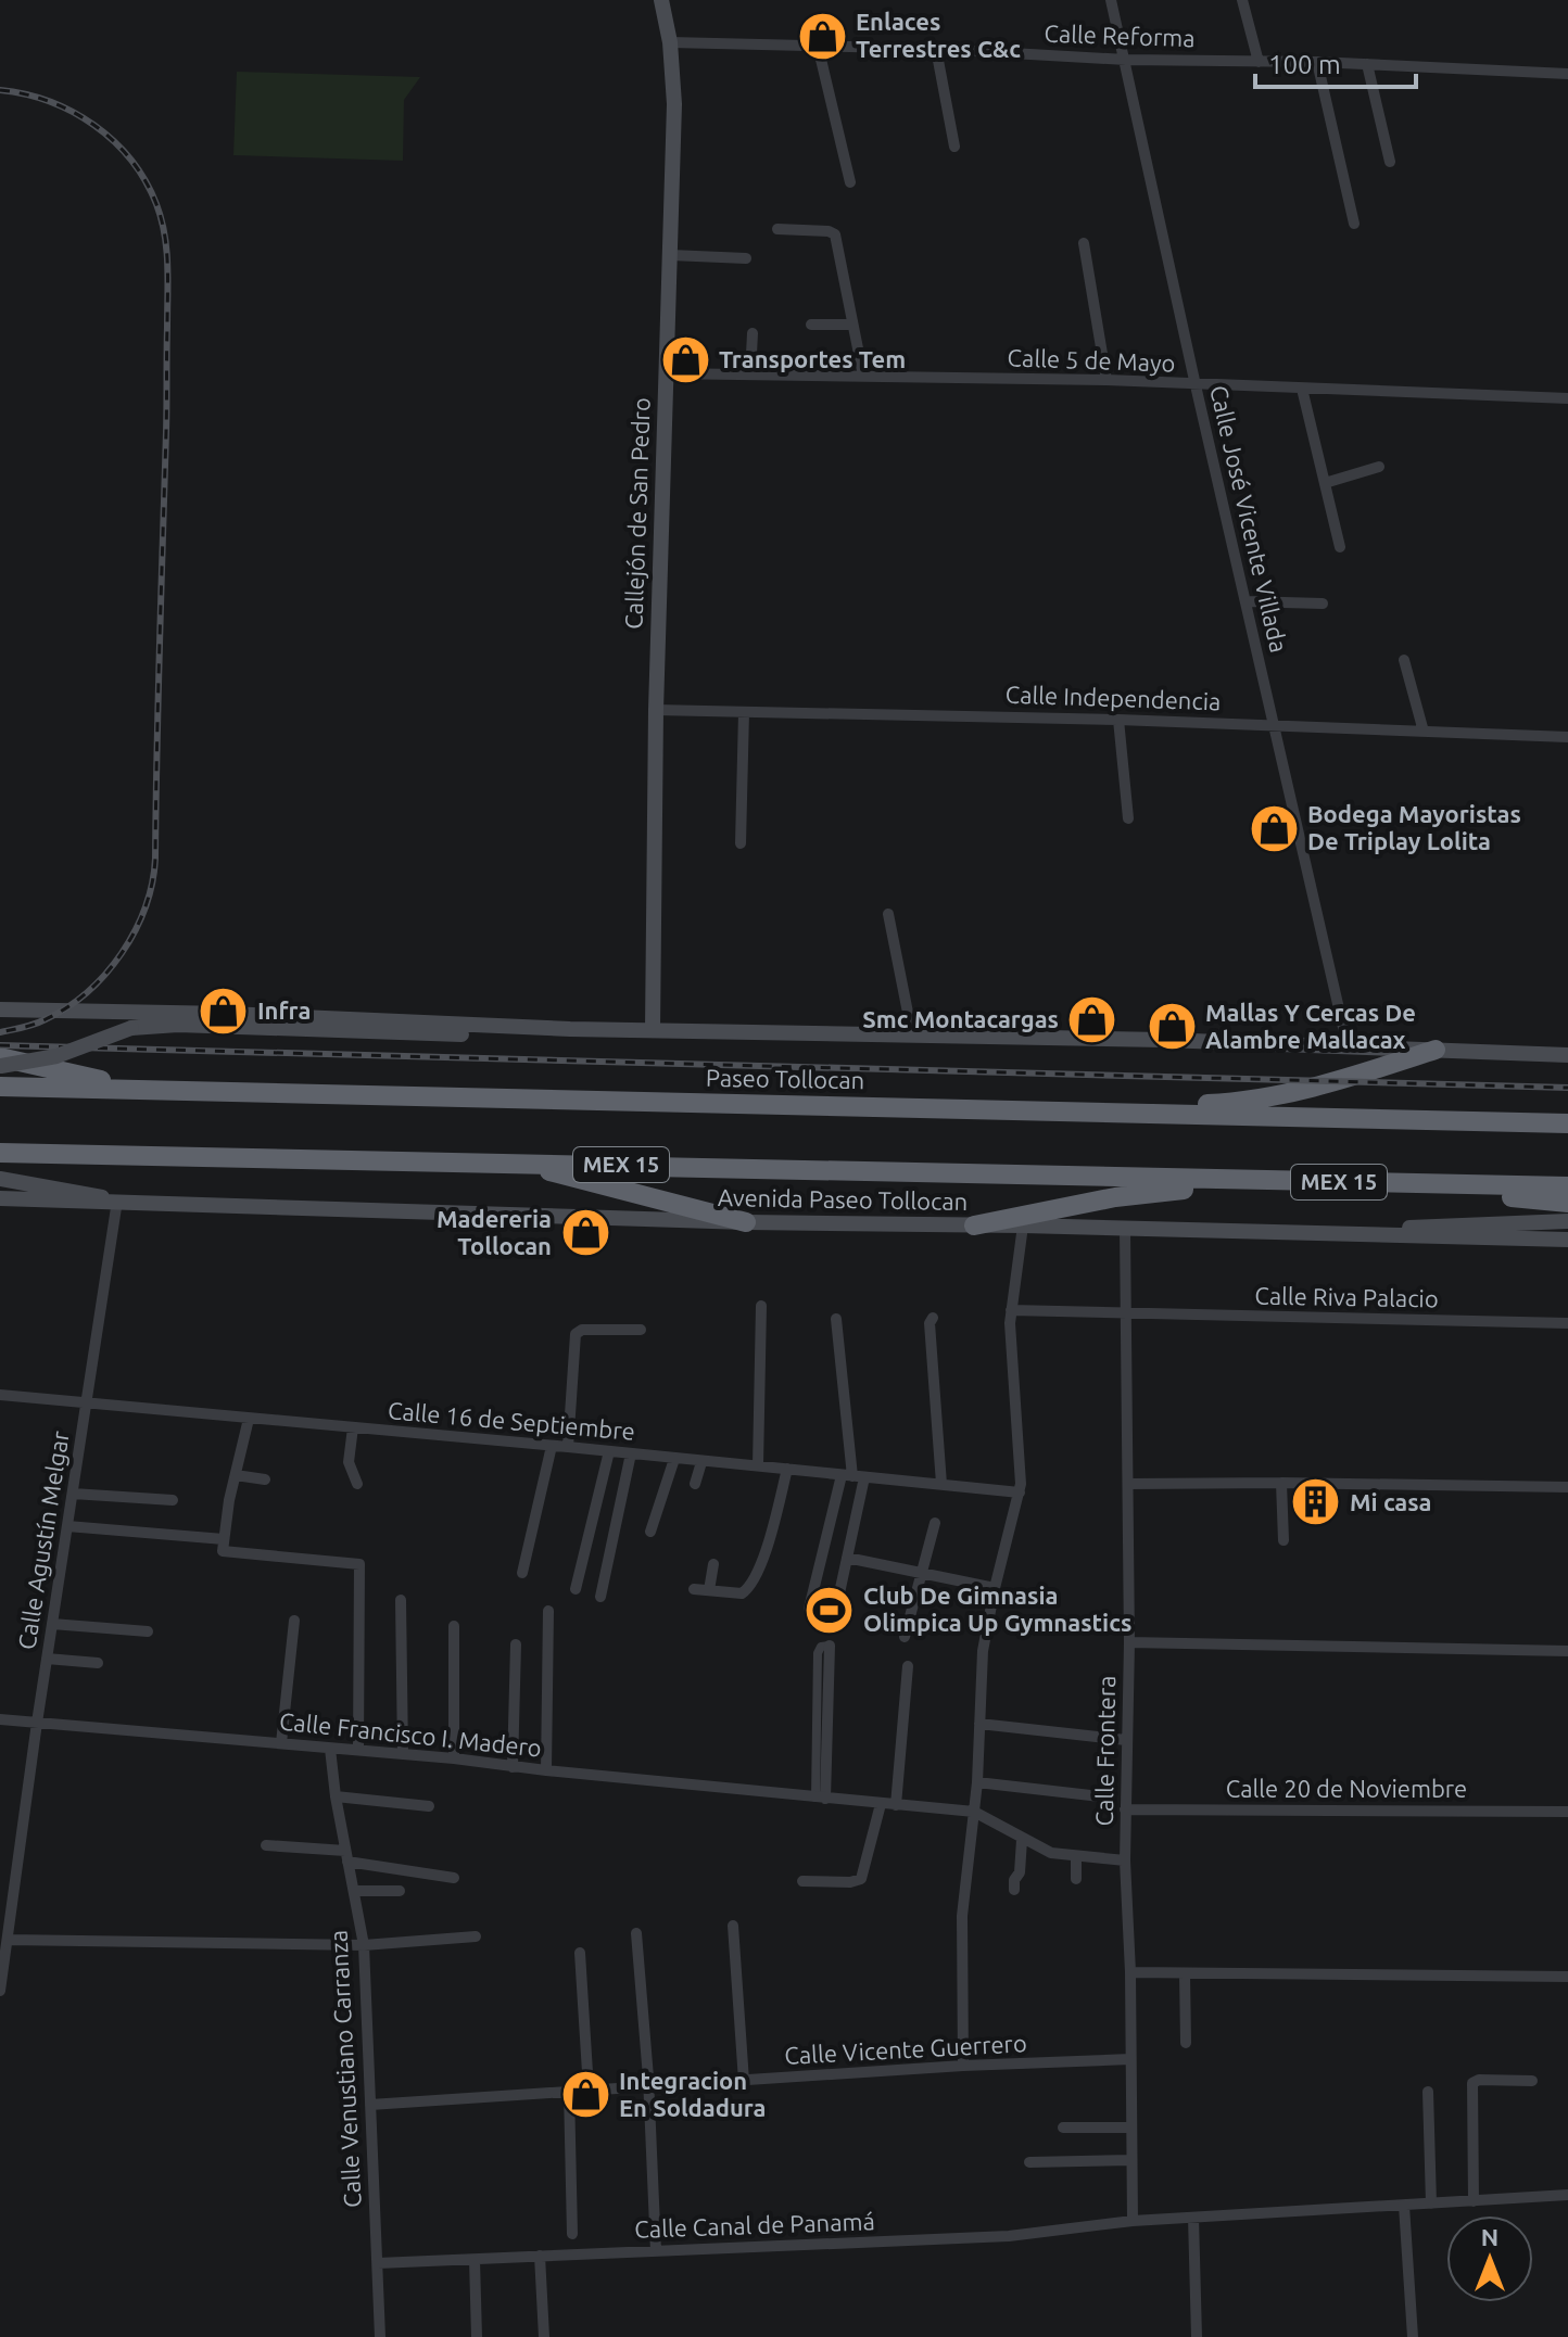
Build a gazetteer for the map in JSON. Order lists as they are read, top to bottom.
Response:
{
  "streets": {
    "highway": ["Paseo Tollocan", "MEX 15"],
    "main road": ["Callejón de San Pedro", "Avenida Paseo Tollocan"],
    "street": [
      "Calle Reforma",
      "Calle 5 de Mayo",
      "Calle José Vicente Villada",
      "Calle Independencia",
      "Calle Riva Palacio",
      "Calle 16 de Septiembre",
      "Calle Agustín Melgar",
      "Calle Francisco I. Madero",
      "Calle Frontera",
      "Calle 20 de Noviembre",
      "Calle Vicente Guerrero",
      "Calle Venustiano Carranza",
      "Calle Canal de Panamá"
    ]
  },
  "crossings": [
    ["Calle Reforma", "Callejón de San Pedro"],
    ["Calle Reforma", "Calle José Vicente Villada"],
    ["Calle 5 de Mayo", "Callejón de San Pedro"],
    ["Calle 5 de Mayo", "Calle José Vicente Villada"],
    ["Callejón de San Pedro", "Calle Independencia"],
    ["Calle José Vicente Villada", "Calle Independencia"],
    ["Avenida Paseo Tollocan", "Calle Agustín Melgar"],
    ["Avenida Paseo Tollocan", "Calle Frontera"],
    ["Calle Riva Palacio", "Calle Frontera"],
    ["Calle 16 de Septiembre", "Calle Agustín Melgar"],
    ["Calle Agustín Melgar", "Calle Francisco I. Madero"],
    ["Calle Francisco I. Madero", "Calle Frontera"],
    ["Calle Francisco I. Madero", "Calle Venustiano Carranza"],
    ["Calle Frontera", "Calle 20 de Noviembre"],
    ["Calle Frontera", "Calle Vicente Guerrero"],
    ["Calle Frontera", "Calle Canal de Panamá"],
    ["Calle Vicente Guerrero", "Calle Venustiano Carranza"],
    ["Calle Venustiano Carranza", "Calle Canal de Panamá"]
  ],
  "places": {
    "shop": [
      "Enlaces Terrestres C&c",
      "Transportes Tem",
      "Bodega Mayoristas De Triplay Lolita",
      "Infra",
      "Smc Montacargas",
      "Mallas Y Cercas De Alambre Mallacax",
      "Madereria Tollocan",
      "Integracion En Soldadura"
    ],
    "building": ["Mi casa"],
    "sports": ["Club De Gimnasia Olimpica Up Gymnastics"]
  },
  "scale_bar": "100 m",
  "north": "top"
}
